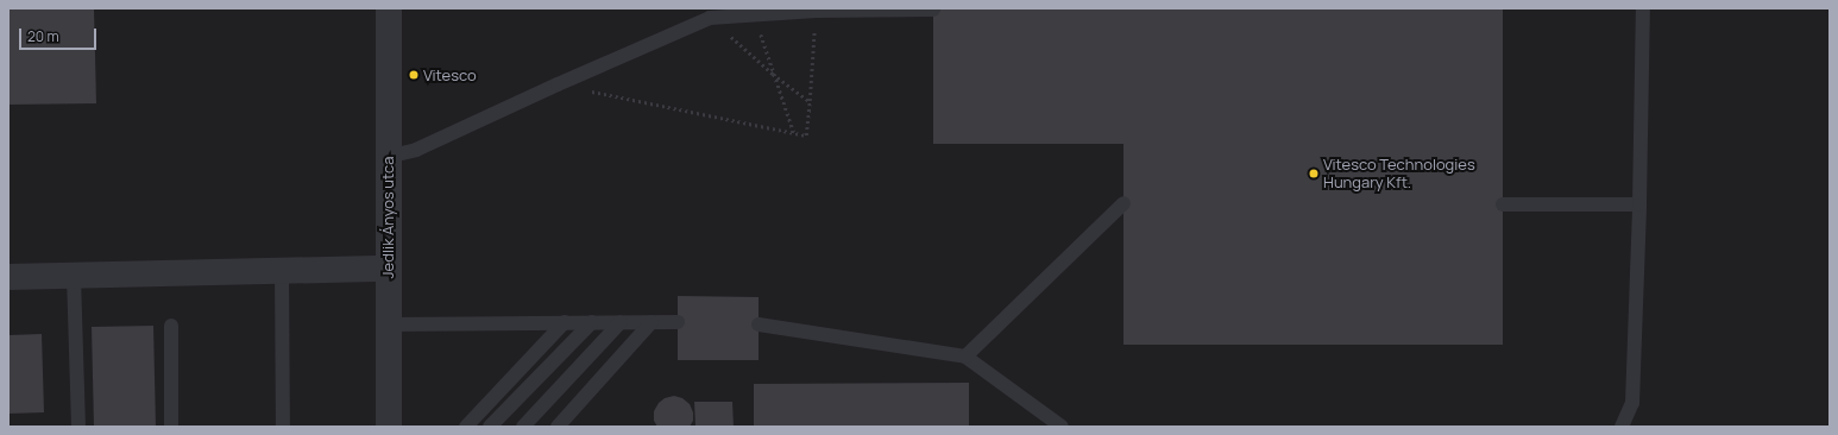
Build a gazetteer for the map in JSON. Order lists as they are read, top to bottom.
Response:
{
  "streets": {
    "street": ["Jedlik Ányos utca"]
  },
  "places": ["Vitesco", "Vitesco Technologies Hungary Kft."],
  "scale_bar": "20 m"
}
